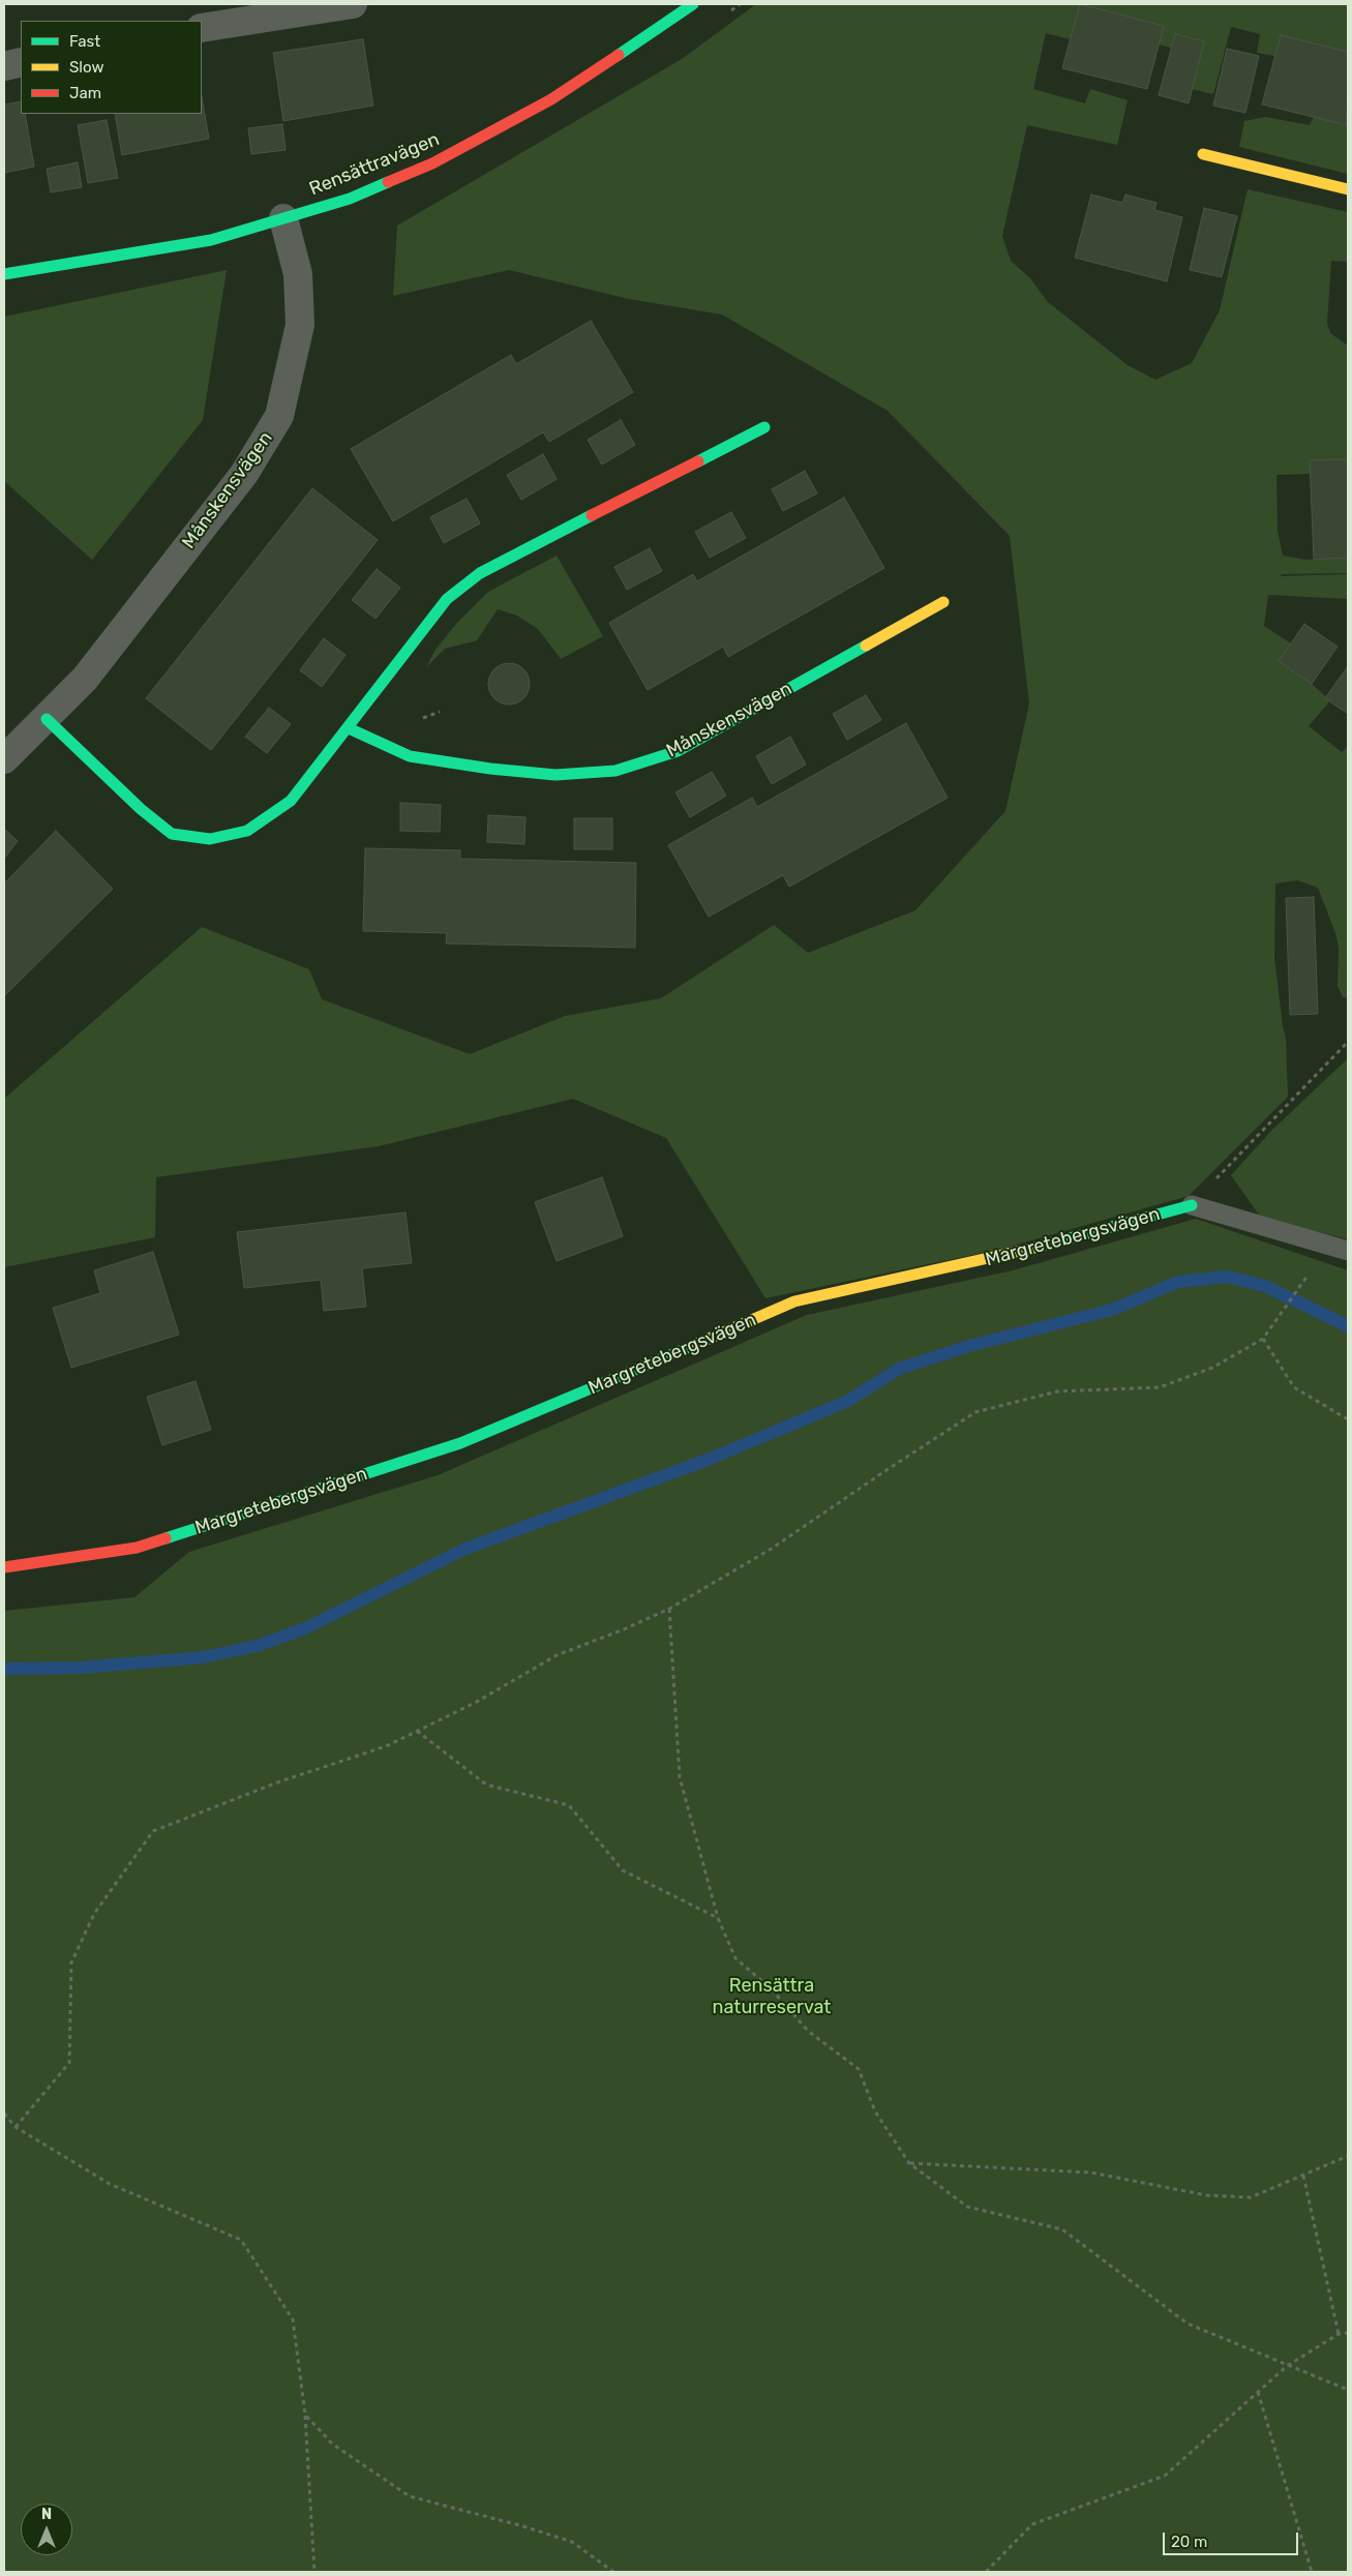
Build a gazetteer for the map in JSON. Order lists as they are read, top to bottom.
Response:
{
  "streets": {
    "street": ["Rensättravägen", "Månskensvägen", "Margretebergsvägen"]
  },
  "crossings": [
    ["Rensättravägen", "Månskensvägen"]
  ],
  "parks": ["Rensättra naturreservat"],
  "legend": ["Fast", "Slow", "Jam"],
  "scale_bar": "20 m",
  "north": "top"
}
